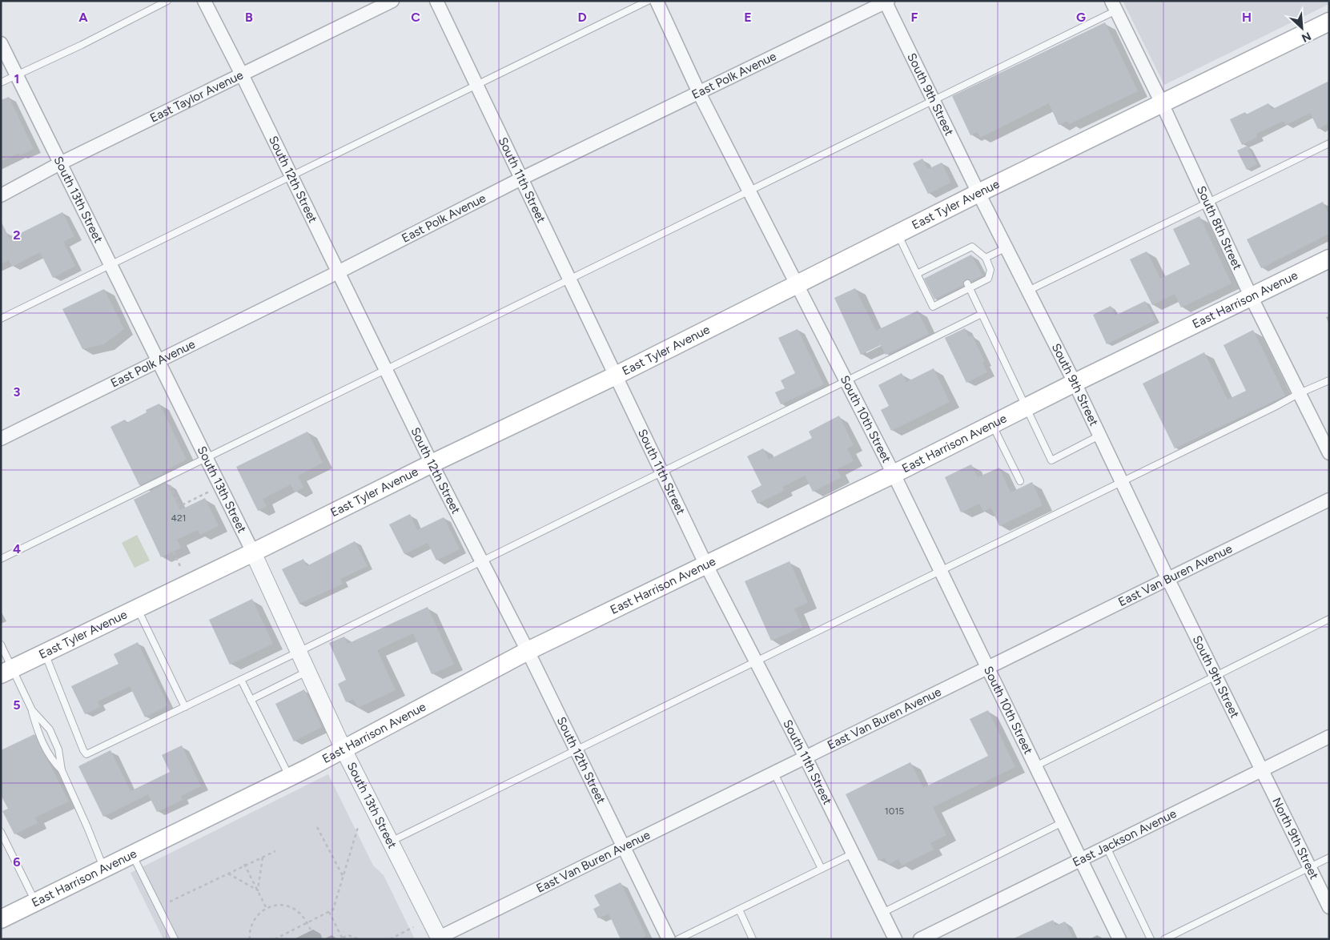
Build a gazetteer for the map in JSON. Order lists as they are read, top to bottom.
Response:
{
  "streets": {
    "main road": ["East Tyler Avenue", "East Harrison Avenue"],
    "street": [
      "East Polk Avenue",
      "South 9th Street",
      "East Taylor Avenue",
      "South 12th Street",
      "South 11th Street",
      "South 13th Street",
      "South 8th Street",
      "South 10th Street",
      "East Van Buren Avenue",
      "East Jackson Avenue",
      "North 9th Street"
    ]
  },
  "crossings": [
    ["East Polk Avenue", "South 9th Street"],
    ["East Polk Avenue", "South 12th Street"],
    ["East Polk Avenue", "South 11th Street"],
    ["East Polk Avenue", "South 13th Street"],
    ["East Polk Avenue", "South 10th Street"],
    ["South 9th Street", "East Tyler Avenue"],
    ["South 9th Street", "East Harrison Avenue"],
    ["South 9th Street", "East Van Buren Avenue"],
    ["South 9th Street", "East Jackson Avenue"],
    ["South 9th Street", "North 9th Street"],
    ["East Taylor Avenue", "South 12th Street"],
    ["East Taylor Avenue", "South 13th Street"],
    ["South 12th Street", "East Tyler Avenue"],
    ["South 12th Street", "East Harrison Avenue"],
    ["South 12th Street", "East Van Buren Avenue"],
    ["South 11th Street", "East Tyler Avenue"],
    ["South 11th Street", "East Harrison Avenue"],
    ["South 11th Street", "East Van Buren Avenue"],
    ["South 13th Street", "East Tyler Avenue"],
    ["South 13th Street", "East Harrison Avenue"],
    ["South 13th Street", "East Van Buren Avenue"],
    ["East Tyler Avenue", "South 8th Street"],
    ["East Tyler Avenue", "South 10th Street"],
    ["South 8th Street", "East Harrison Avenue"],
    ["East Harrison Avenue", "South 10th Street"],
    ["South 10th Street", "East Van Buren Avenue"],
    ["South 10th Street", "East Jackson Avenue"],
    ["East Jackson Avenue", "North 9th Street"]
  ],
  "house_numbers": ["421", "1015"],
  "north": "bottom right",
  "grid": {
    "columns": [
      "A",
      "B",
      "C",
      "D",
      "E",
      "F",
      "G",
      "H"
    ],
    "rows": [
      "1",
      "2",
      "3",
      "4",
      "5",
      "6"
    ]
  }
}
